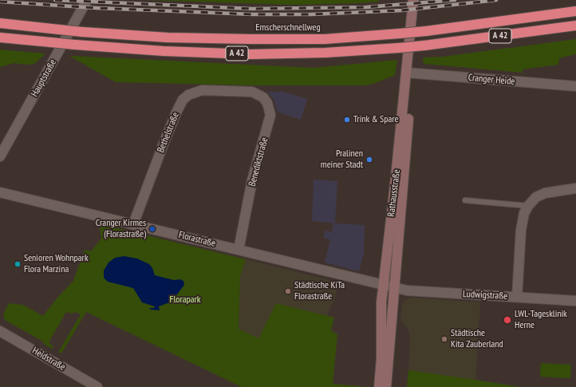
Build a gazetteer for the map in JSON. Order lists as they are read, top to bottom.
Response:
{
  "streets": {
    "highway": ["Emscherschnellweg", "A 42"],
    "street": [
      "Hauptstraße",
      "Cranger Heide",
      "Bethelstraße",
      "Benediktstraße",
      "Rathausstraße",
      "Florastraße",
      "Ludwigstraße",
      "Heidstraße"
    ]
  },
  "crossings": [
    ["Cranger Heide", "Rathausstraße"],
    ["Bethelstraße", "Benediktstraße"],
    ["Bethelstraße", "Florastraße"],
    ["Benediktstraße", "Florastraße"],
    ["Rathausstraße", "Florastraße"],
    ["Rathausstraße", "Ludwigstraße"],
    ["Florastraße", "Ludwigstraße"]
  ],
  "parks": ["Florapark"],
  "places": [
    "Trink & Spare",
    "Pralinen meiner Stadt",
    "Cranger Kirmes (Florastraße)",
    "Senioren Wohnpark Flora Marzina",
    "Städtische KiTa Florastraße",
    "LWL-Tagesklinik Herne",
    "Städtische Kita Zauberland"
  ]
}
